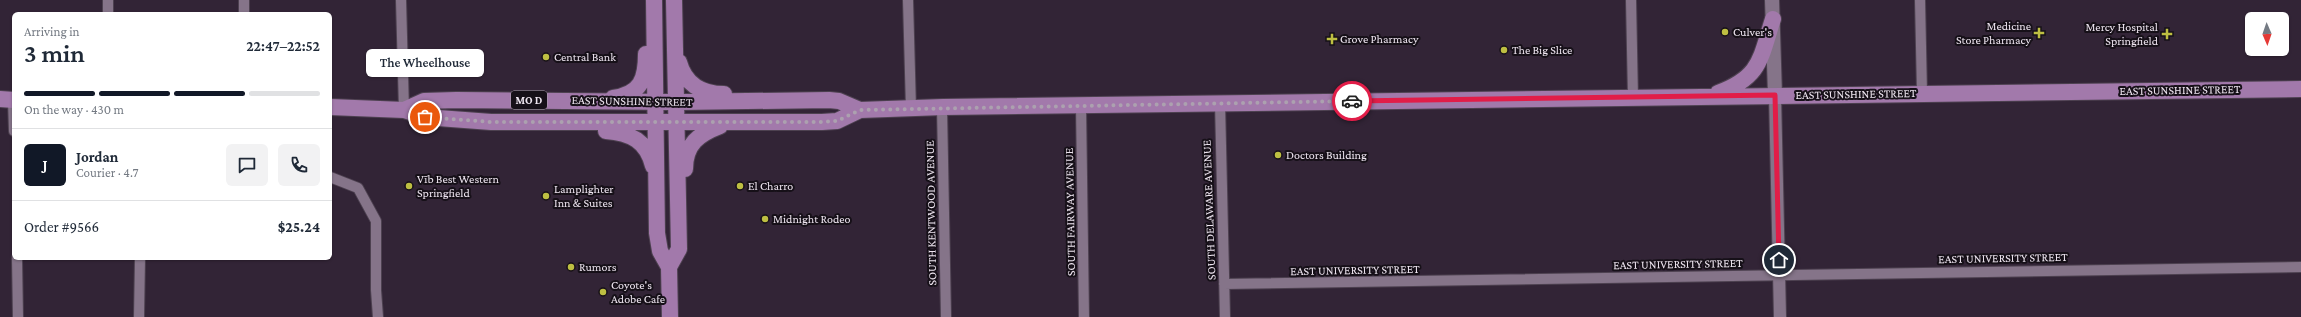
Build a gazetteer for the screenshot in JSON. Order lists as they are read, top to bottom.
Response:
{
  "streets": {
    "main road": ["EAST SUNSHINE STREET", "MO D"],
    "street": [
      "SOUTH DELAWARE AVENUE",
      "SOUTH FAIRWAY AVENUE",
      "SOUTH KENTWOOD AVENUE",
      "EAST UNIVERSITY STREET"
    ]
  },
  "crossings": [
    ["EAST SUNSHINE STREET", "SOUTH DELAWARE AVENUE"],
    ["EAST SUNSHINE STREET", "SOUTH FAIRWAY AVENUE"],
    ["EAST SUNSHINE STREET", "SOUTH KENTWOOD AVENUE"],
    ["SOUTH DELAWARE AVENUE", "EAST UNIVERSITY STREET"]
  ],
  "places": {
    "other": [
      "Culver's",
      "The Big Slice",
      "Central Bank",
      "The Wheelhouse",
      "Doctors Building",
      "Vīb Best Western Springfield",
      "El Charro",
      "Lamplighter Inn & Suites",
      "Midnight Rodeo",
      "Rumors",
      "Coyote's Adobe Cafe"
    ],
    "health": ["Medicine Store Pharmacy", "Mercy Hospital Springfield", "Grove Pharmacy"]
  },
  "north": "bottom",
  "page": {
    "heading": ["3 min", "Arriving in", "22:47–22:52"],
    "panel": [
      "Jordan",
      "Courier · 4.7",
      "Order #9566",
      "$25.24"
    ],
    "bubble": "The Wheelhouse",
    "bar": "On the way · 430 m",
    "round": "J"
  }
}
